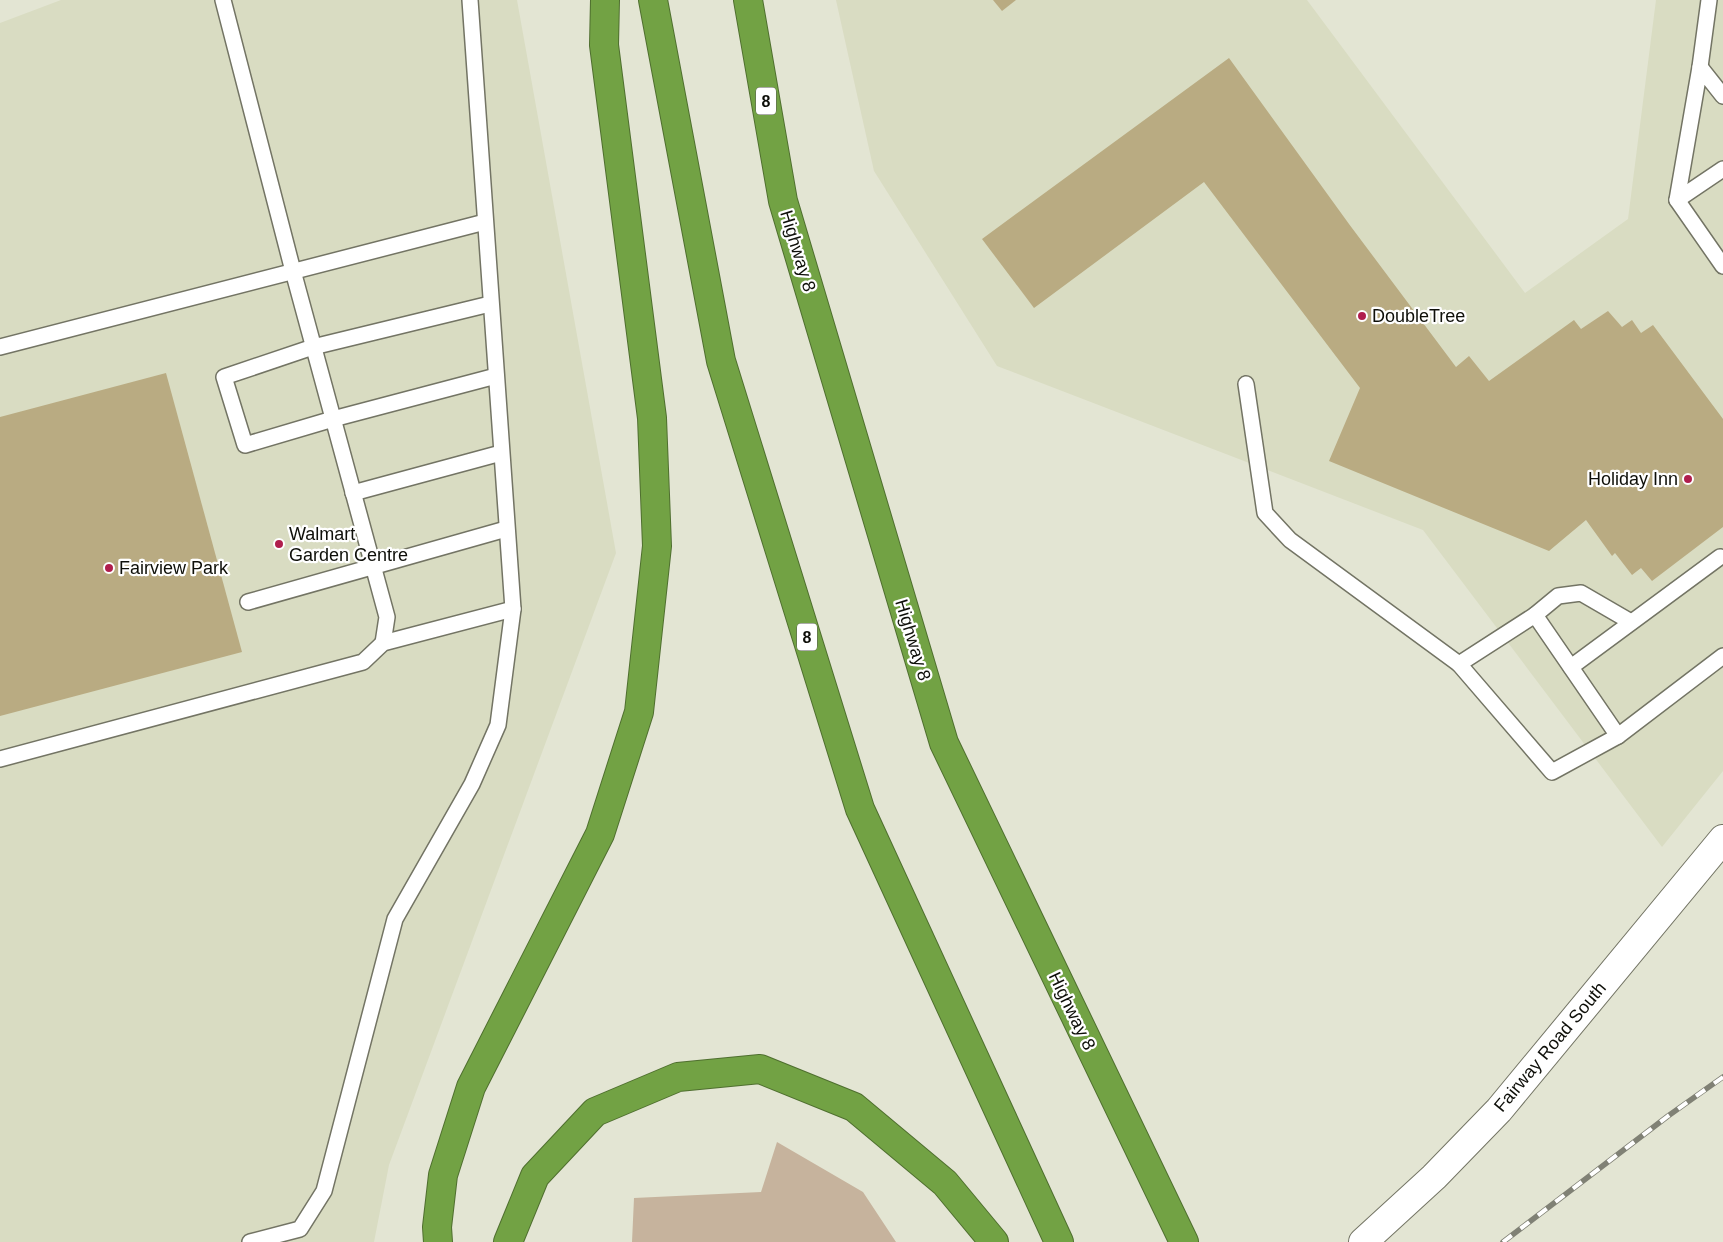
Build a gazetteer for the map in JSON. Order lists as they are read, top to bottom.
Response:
{
  "streets": {
    "highway": ["8", "Highway 8"],
    "main road": ["Fairway Road South"]
  },
  "places": [
    "DoubleTree",
    "Holiday Inn",
    "Walmart Garden Centre",
    "Fairview Park"
  ]
}
